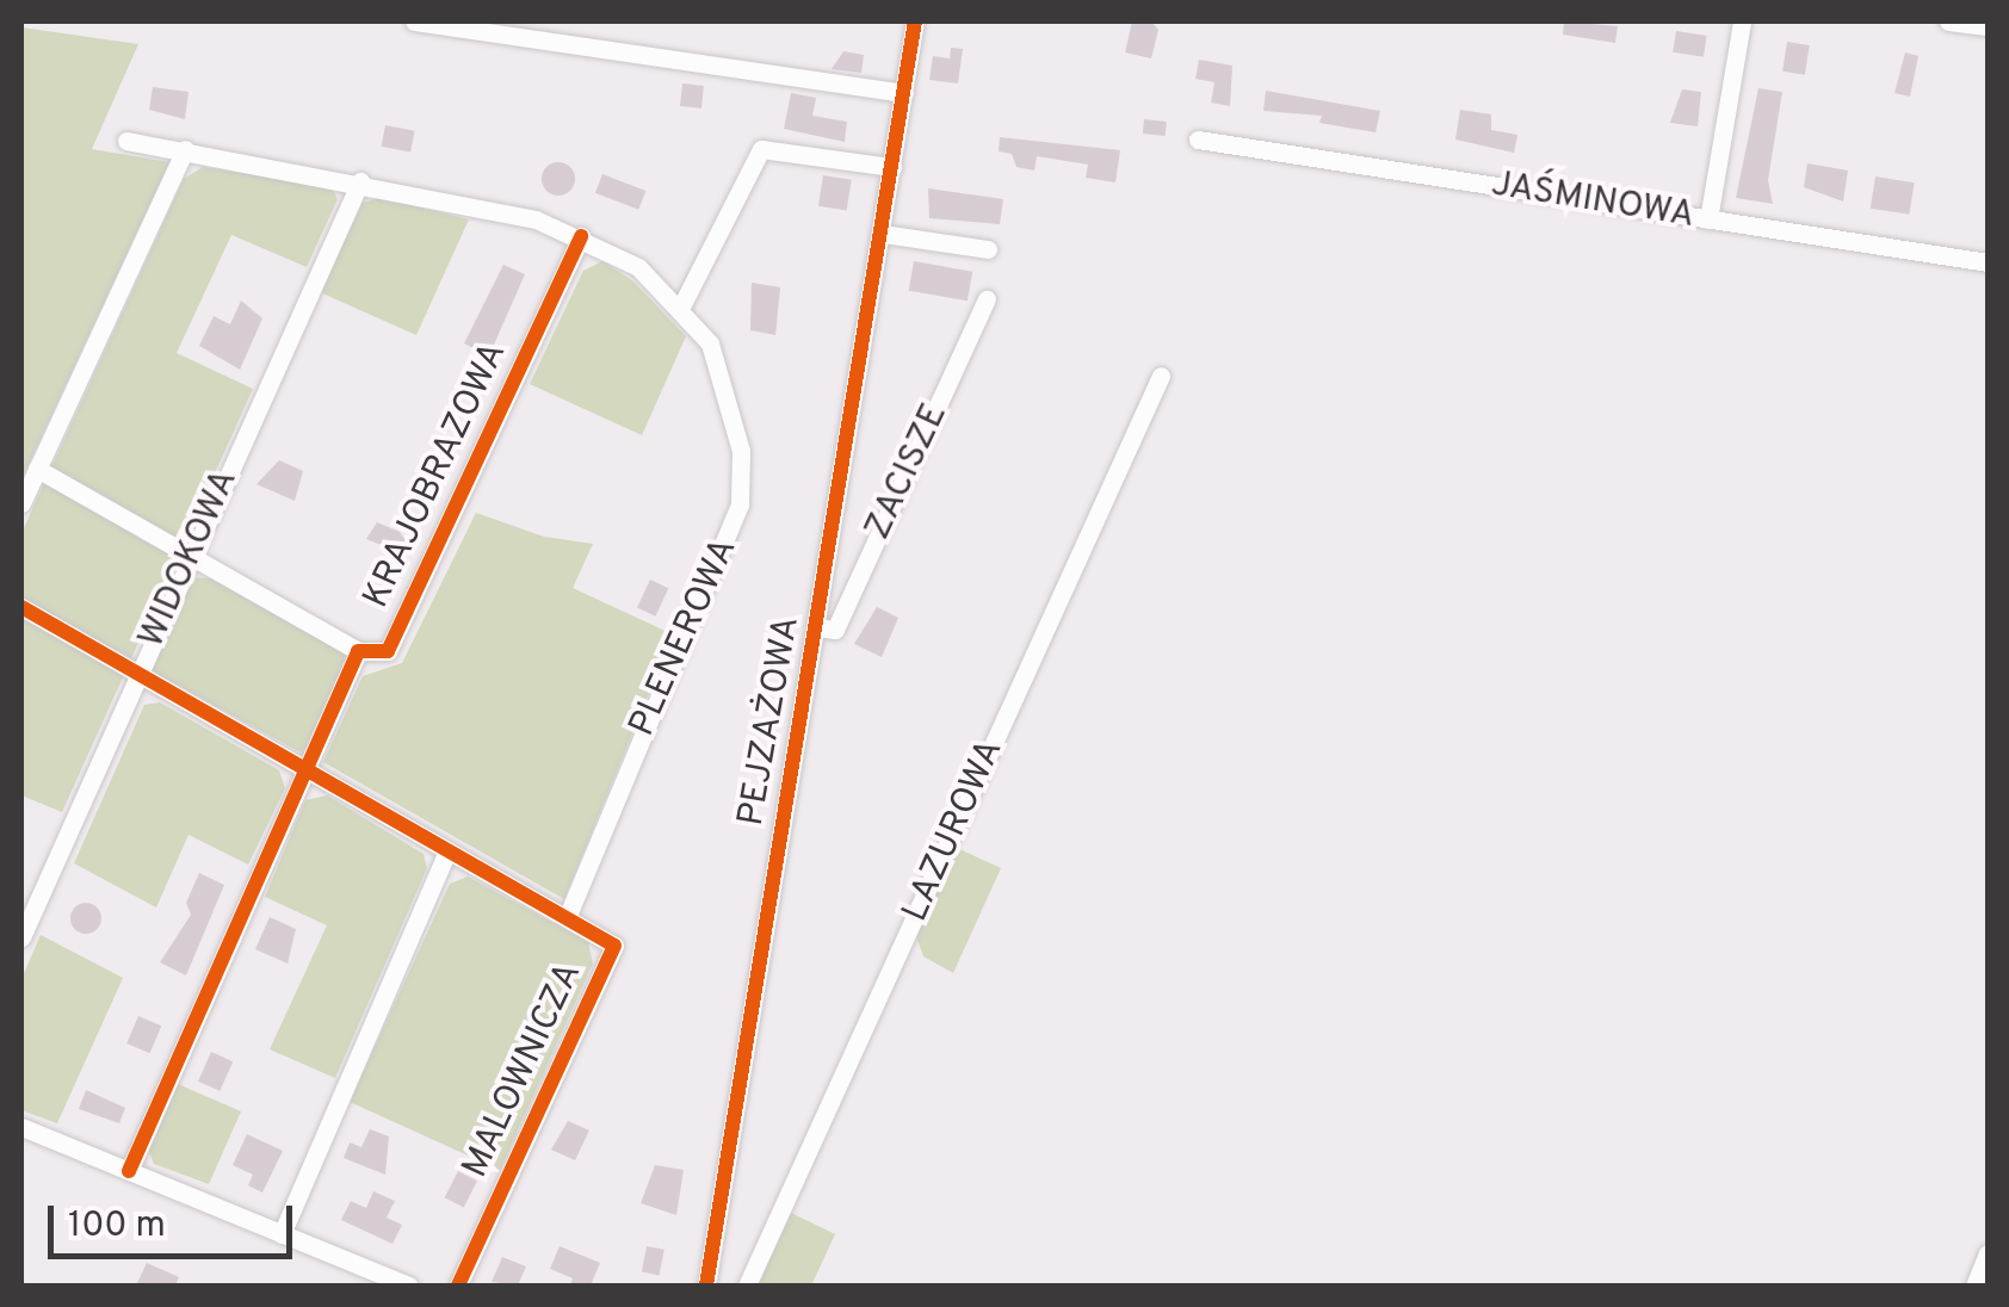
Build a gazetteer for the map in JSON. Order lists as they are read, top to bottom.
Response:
{
  "streets": {
    "street": [
      "JAŚMINOWA",
      "ZACISZE",
      "KRAJOBRAZOWA",
      "WIDOKOWA",
      "PLENEROWA",
      "PEJZAŻOWA",
      "LAZUROWA",
      "MALOWNICZA"
    ]
  },
  "crossings": [
    ["ZACISZE", "PEJZAŻOWA"],
    ["KRAJOBRAZOWA", "PLENEROWA"],
    ["WIDOKOWA", "PLENEROWA"],
    ["PLENEROWA", "MALOWNICZA"]
  ],
  "scale_bar": "100 m"
}
